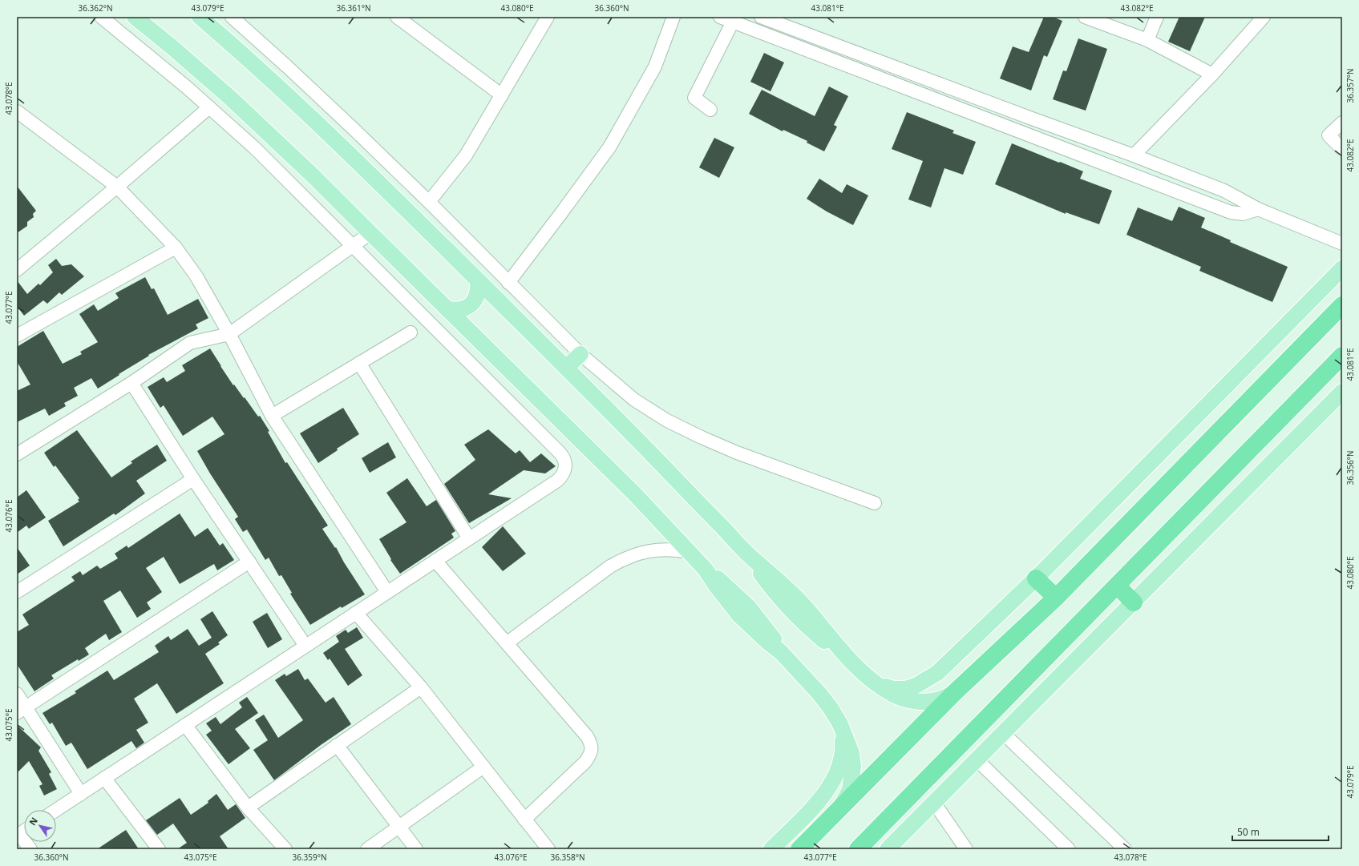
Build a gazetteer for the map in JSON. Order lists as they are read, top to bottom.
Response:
{
  "scale_bar": "50 m",
  "north": "top left",
  "coordinates": [
    "36.362°N",
    "43.079°E",
    "36.361°N",
    "43.080°E",
    "36.360°N",
    "43.081°E",
    "43.082°E",
    "36.357°N",
    "43.078°E",
    "43.077°E",
    "36.356°N",
    "43.076°E",
    "43.075°E",
    "36.359°N",
    "36.358°N"
  ]
}
